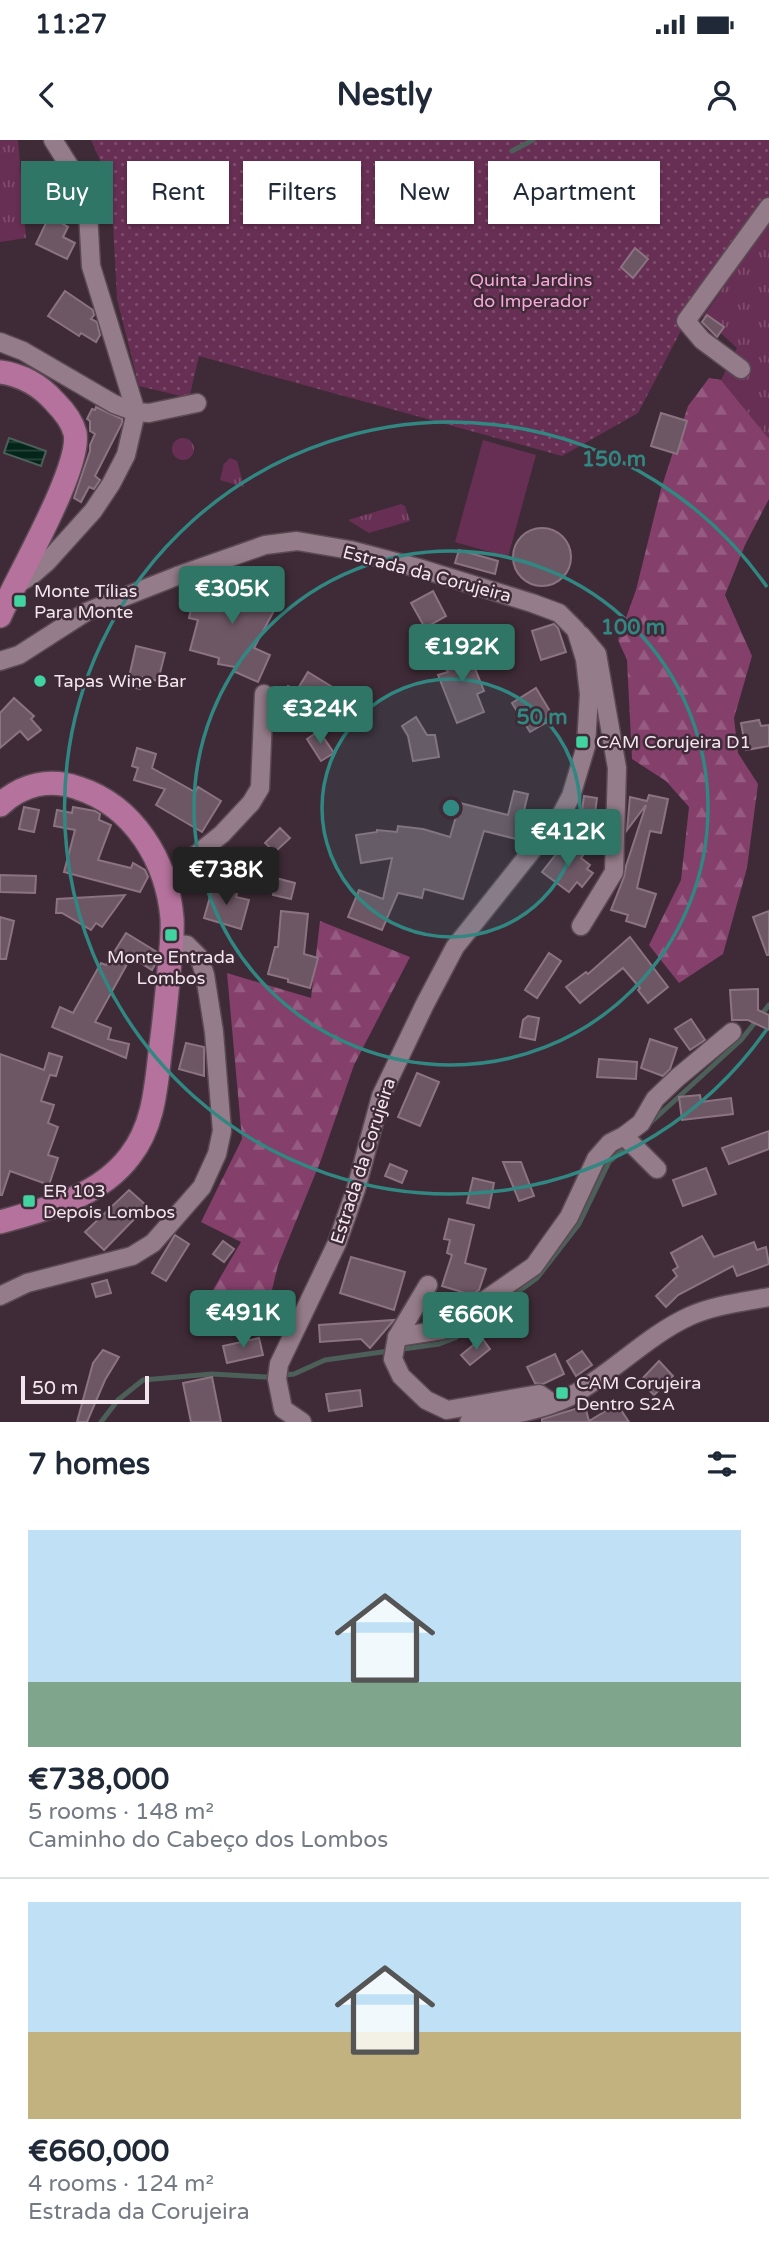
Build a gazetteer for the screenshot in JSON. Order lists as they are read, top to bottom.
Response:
{
  "streets": {
    "street": ["Estrada da Corujeira"]
  },
  "parks": ["Quinta Jardins do Imperador"],
  "places": {
    "transit": [
      "Monte Tílias Para Monte",
      "CAM Corujeira D1",
      "Monte Entrada Lombos",
      "ER 103 Depois Lombos",
      "CAM Corujeira Dentro S2A"
    ],
    "other": ["Tapas Wine Bar"]
  },
  "scale_bar": "50 m",
  "page": {
    "status": "11:27",
    "header": "Nestly",
    "chip": [
      "Buy",
      "Rent",
      "Filters",
      "New",
      "Apartment"
    ],
    "price": [
      "€305K",
      "€192K",
      "€324K",
      "€412K",
      "€738K",
      "€491K",
      "€660K"
    ],
    "scale": "50 m",
    "heading": "7 homes",
    "list": [
      {
        "name": "€738,000",
        "note": "5 rooms · 148 m² · Caminho do Cabeço dos Lombos"
      },
      {
        "name": "€660,000",
        "note": "4 rooms · 124 m² · Estrada da Corujeira"
      }
    ]
  },
  "rings": ["150 m", "100 m", "50 m"]
}
